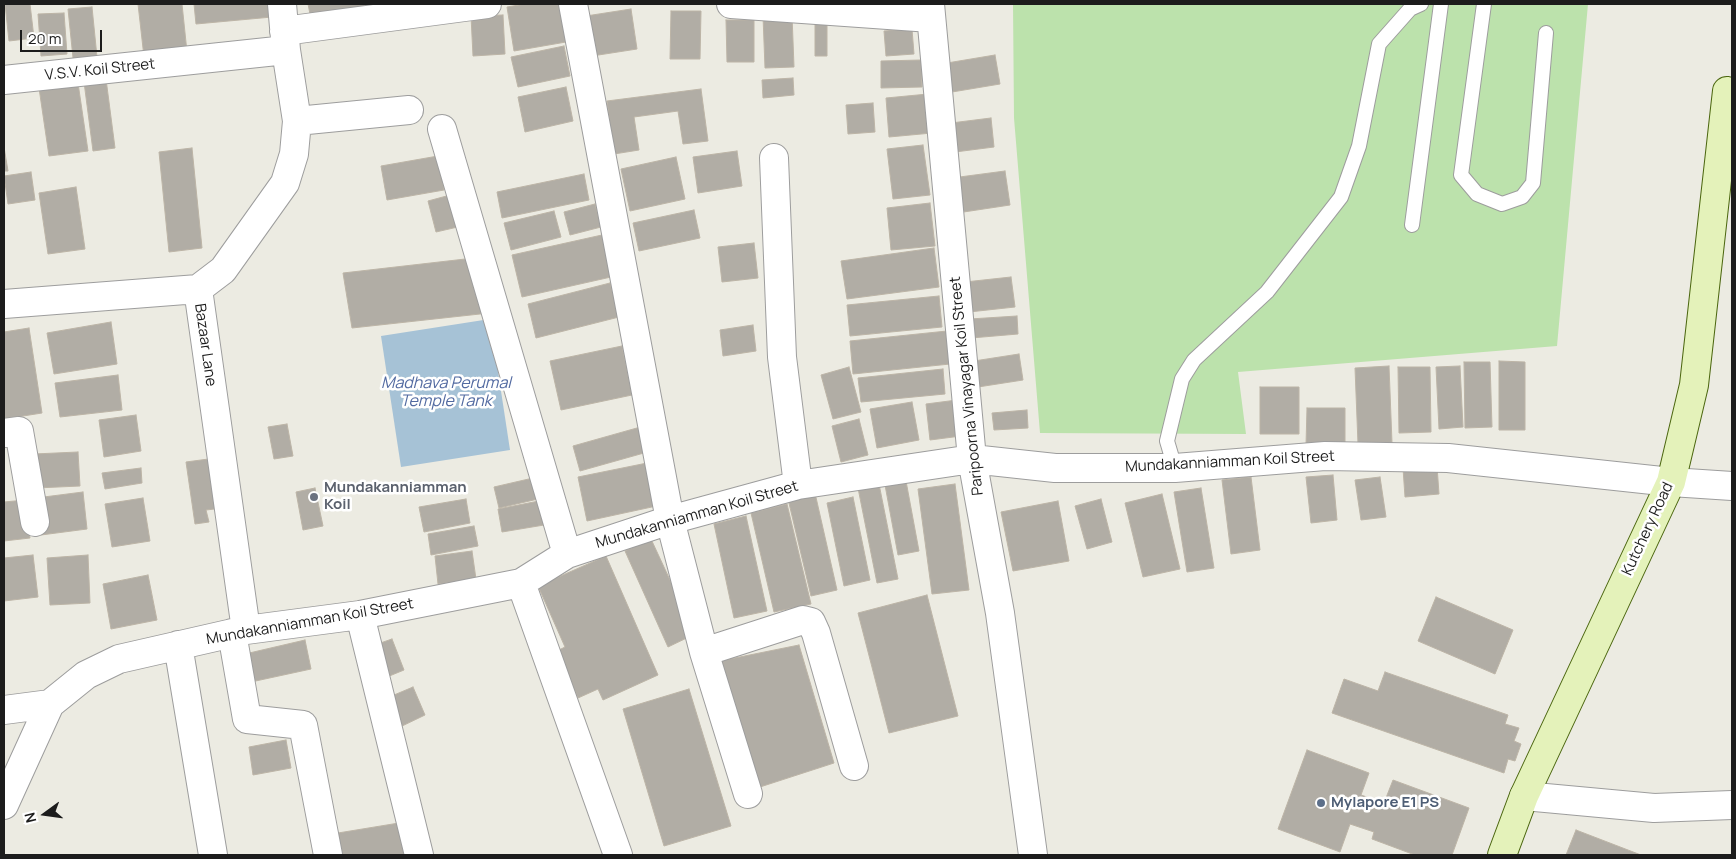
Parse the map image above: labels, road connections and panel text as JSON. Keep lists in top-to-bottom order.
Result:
{
  "streets": {
    "main road": ["Kutchery Road"],
    "street": [
      "V.S.V. Koil Street",
      "Bazaar Lane",
      "Paripoorna Vinayagar Koil Street",
      "Mundakanniamman Koil Street"
    ]
  },
  "crossings": [
    ["V.S.V. Koil Street", "Bazaar Lane"],
    ["Bazaar Lane", "Mundakanniamman Koil Street"],
    ["Paripoorna Vinayagar Koil Street", "Mundakanniamman Koil Street"],
    ["Mundakanniamman Koil Street", "Kutchery Road"]
  ],
  "water": ["Madhava Perumal Temple Tank"],
  "places": ["Mundakanniamman Koil", "Mylapore E1 PS"],
  "scale_bar": "20 m",
  "north": "left"
}
